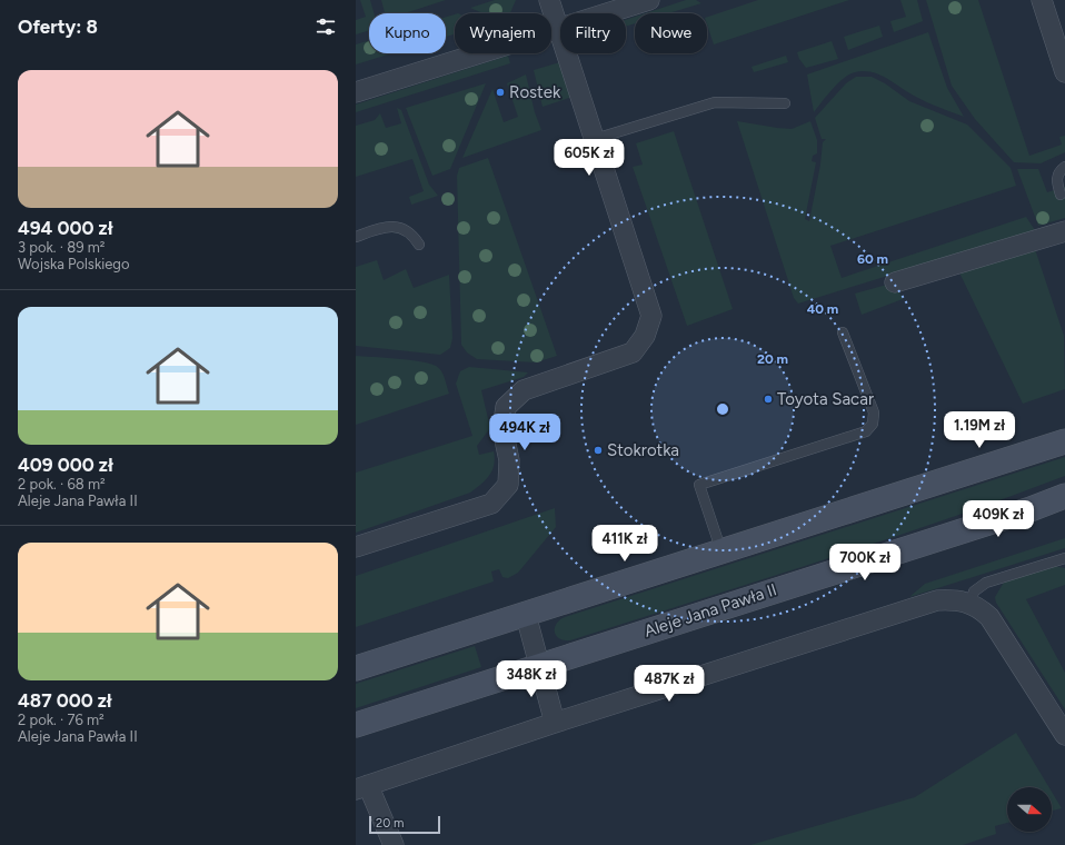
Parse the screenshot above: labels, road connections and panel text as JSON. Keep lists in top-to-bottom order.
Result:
{
  "streets": {
    "main road": ["Aleje Jana Pawła II"]
  },
  "places": ["Rostek", "Toyota Sacar", "Stokrotka"],
  "scale_bar": "20 m",
  "north": "right",
  "page": {
    "heading": "Oferty: 8",
    "chip": [
      "Kupno",
      "Wynajem",
      "Filtry",
      "Nowe"
    ],
    "list": [
      {
        "name": "494 000 zł",
        "note": "3 pok. · 89 m² · Wojska Polskiego"
      },
      {
        "name": "409 000 zł",
        "note": "2 pok. · 68 m² · Aleje Jana Pawła II"
      },
      {
        "name": "487 000 zł",
        "note": "2 pok. · 76 m² · Aleje Jana Pawła II"
      }
    ],
    "price": [
      "605K zł",
      "1.19M zł",
      "494K zł",
      "409K zł",
      "411K zł",
      "700K zł",
      "348K zł",
      "487K zł"
    ],
    "scale": "20 m"
  },
  "rings": ["60 m", "40 m", "20 m"]
}
